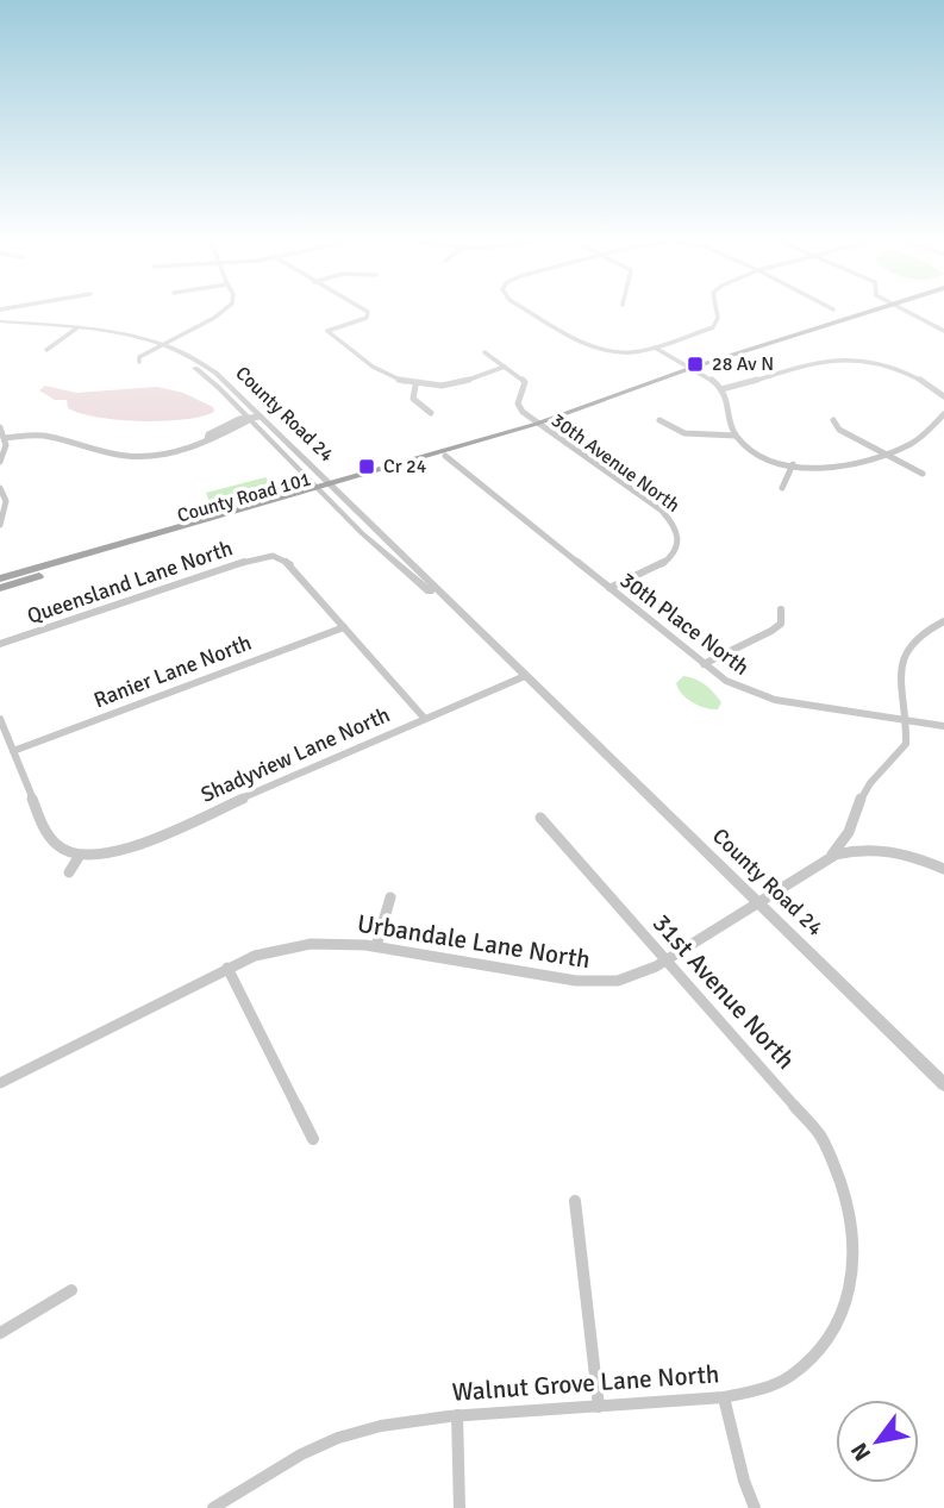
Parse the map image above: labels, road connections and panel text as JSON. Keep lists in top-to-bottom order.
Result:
{
  "streets": {
    "main road": ["County Road 101"],
    "street": [
      "County Road 24",
      "30th Avenue North",
      "Queensland Lane North",
      "30th Place North",
      "Ranier Lane North",
      "Shadyview Lane North",
      "Urbandale Lane North",
      "31st Avenue North",
      "Walnut Grove Lane North"
    ]
  },
  "crossings": [
    ["County Road 24", "County Road 101"],
    ["County Road 24", "Shadyview Lane North"],
    ["30th Avenue North", "County Road 101"],
    ["30th Avenue North", "30th Place North"],
    ["County Road 101", "30th Place North"],
    ["Queensland Lane North", "Ranier Lane North"],
    ["Urbandale Lane North", "31st Avenue North"],
    ["31st Avenue North", "Walnut Grove Lane North"]
  ],
  "places": {
    "transit": ["28 Av N", "Cr 24"]
  },
  "north": "bottom left"
}
